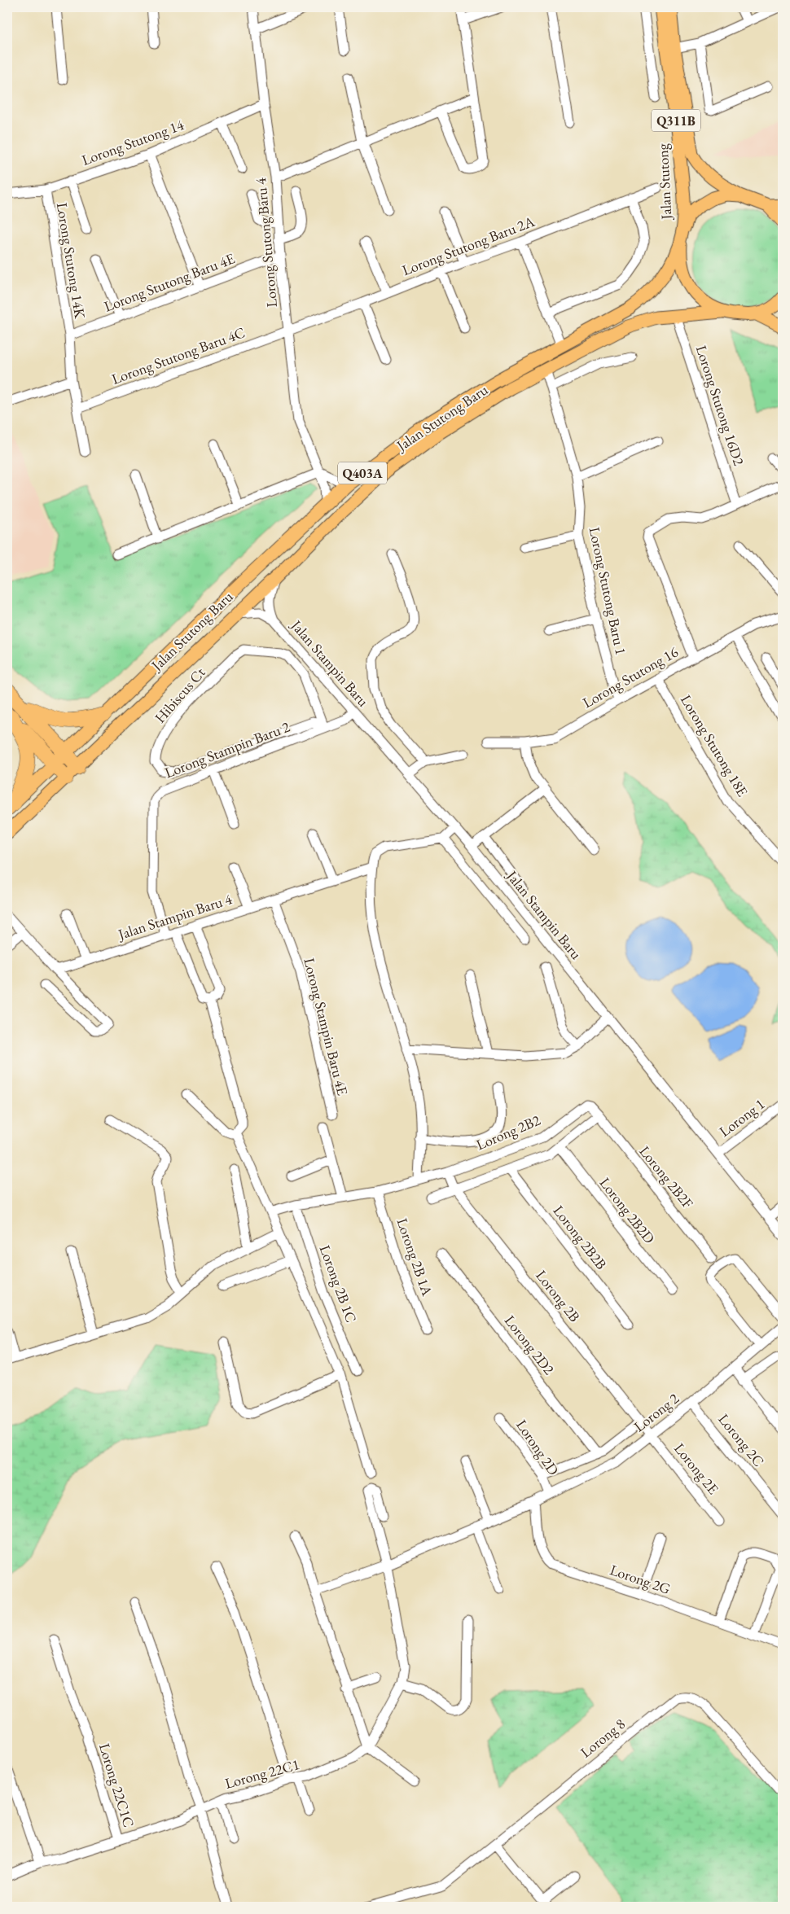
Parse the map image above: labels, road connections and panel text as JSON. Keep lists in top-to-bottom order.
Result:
{
  "streets": {
    "main road": [
      "Q311B",
      "Jalan Stutong",
      "Jalan Stutong Baru",
      "Q403A"
    ],
    "street": [
      "Lorong Stutong 14",
      "Lorong Stutong Baru 4",
      "Lorong Stutong Baru 2A",
      "Lorong Stutong 14K",
      "Lorong Stutong Baru 4E",
      "Lorong Stutong Baru 4C",
      "Lorong Stutong 16D2",
      "Lorong Stutong Baru 1",
      "Jalan Stampin Baru",
      "Lorong Stutong 16",
      "Hibiscus Ct",
      "Lorong Stutong 18E",
      "Lorong Stampin Baru 2",
      "Jalan Stampin Baru 4",
      "Lorong Stampin Baru 4E",
      "Lorong 1",
      "Lorong 2B2",
      "Lorong 2B2F",
      "Lorong 2B2D",
      "Lorong 2B2B",
      "Lorong 2B 1A",
      "Lorong 2B 1C",
      "Lorong 2B",
      "Lorong 2D2",
      "Lorong 2",
      "Lorong 2C",
      "Lorong 2D",
      "Lorong 2E",
      "Lorong 2G",
      "Lorong 8",
      "Lorong 22C1",
      "Lorong 22C1C"
    ]
  },
  "crossings": [
    ["Lorong Stutong 14", "Lorong Stutong Baru 4"],
    ["Lorong Stutong 14", "Lorong Stutong 14K"],
    ["Jalan Stutong", "Jalan Stutong Baru"],
    ["Lorong Stutong Baru 4", "Lorong Stutong Baru 2A"],
    ["Lorong Stutong Baru 4", "Lorong Stutong Baru 4E"],
    ["Lorong Stutong Baru 4", "Lorong Stutong Baru 4C"],
    ["Lorong Stutong Baru 4", "Jalan Stutong Baru"],
    ["Lorong Stutong Baru 2A", "Lorong Stutong Baru 4C"],
    ["Lorong Stutong 14K", "Lorong Stutong Baru 4E"],
    ["Lorong Stutong 14K", "Lorong Stutong Baru 4C"],
    ["Lorong Stutong 16D2", "Jalan Stutong Baru"],
    ["Jalan Stutong Baru", "Lorong Stutong Baru 1"],
    ["Jalan Stutong Baru", "Jalan Stampin Baru"],
    ["Lorong Stutong Baru 1", "Lorong Stutong 16"],
    ["Jalan Stampin Baru", "Lorong Stampin Baru 2"],
    ["Jalan Stampin Baru", "Lorong 1"],
    ["Lorong Stutong 16", "Lorong Stutong 18E"],
    ["Hibiscus Ct", "Lorong Stampin Baru 2"],
    ["Lorong Stampin Baru 2", "Jalan Stampin Baru 4"],
    ["Jalan Stampin Baru 4", "Lorong Stampin Baru 4E"],
    ["Lorong 2B2", "Lorong 2B2F"],
    ["Lorong 2B2", "Lorong 2B 1A"],
    ["Lorong 2B2", "Lorong 2B 1C"],
    ["Lorong 2B2", "Lorong 2B"],
    ["Lorong 2B", "Lorong 2"],
    ["Lorong 2B", "Lorong 2E"],
    ["Lorong 2", "Lorong 2C"],
    ["Lorong 2", "Lorong 2D"],
    ["Lorong 2", "Lorong 2E"],
    ["Lorong 2", "Lorong 2G"],
    ["Lorong 22C1", "Lorong 22C1C"]
  ]
}
